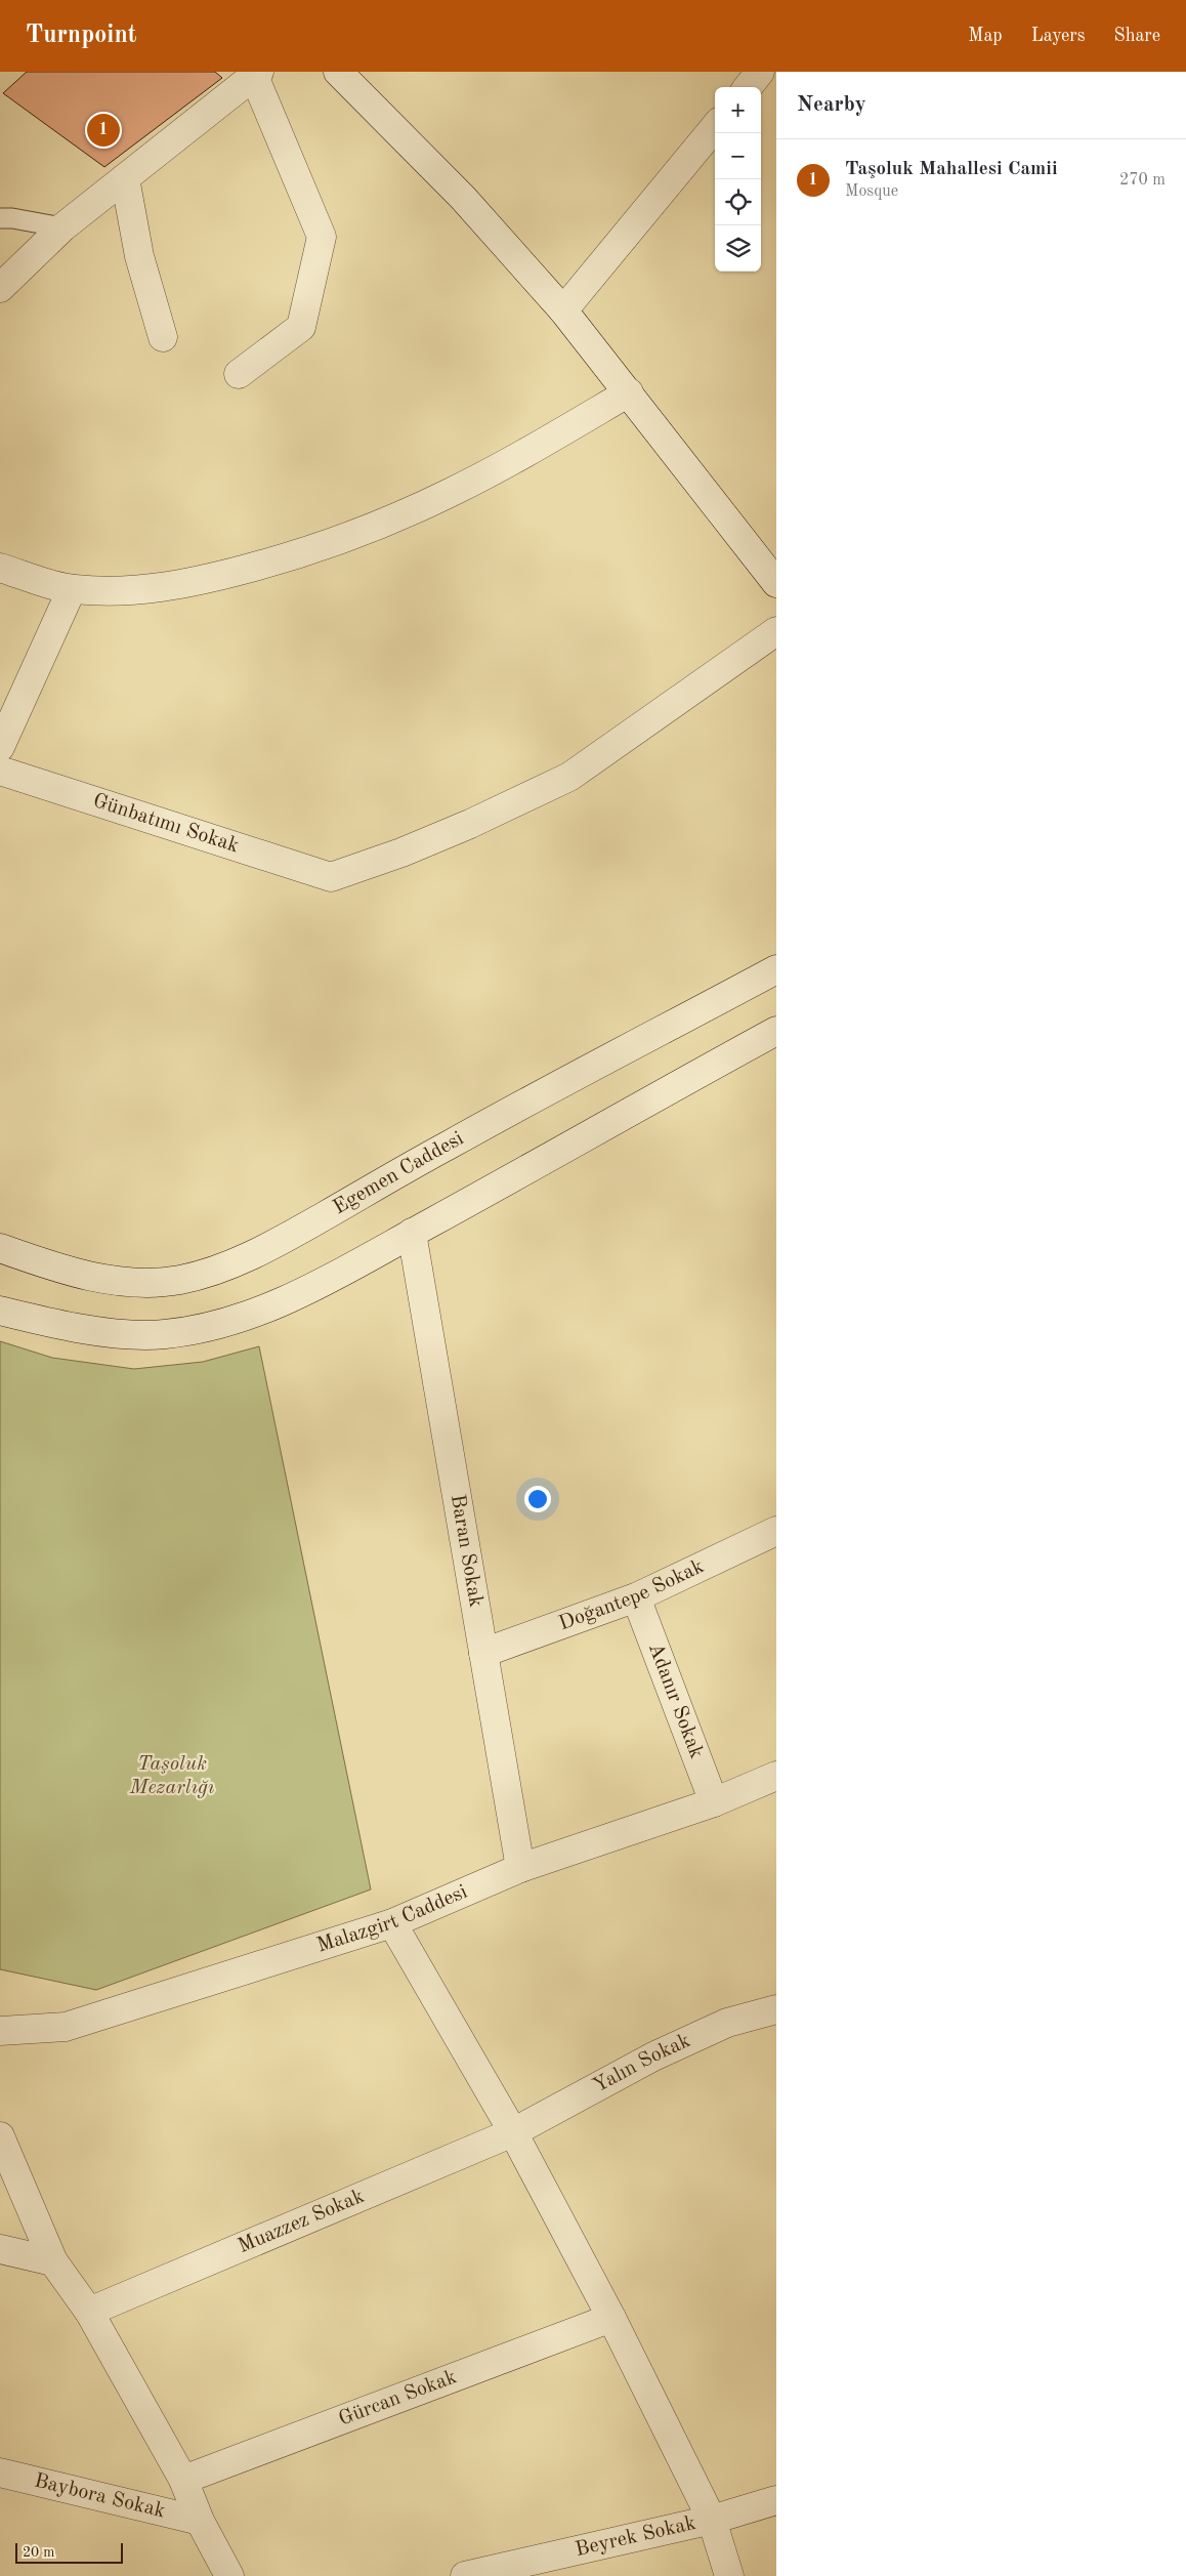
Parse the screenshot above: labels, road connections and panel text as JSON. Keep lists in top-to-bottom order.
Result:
{
  "streets": {
    "street": [
      "Günbatımı Sokak",
      "Egemen Caddesi",
      "Baran Sokak",
      "Doğantepe Sokak",
      "Adanır Sokak",
      "Malazgirt Caddesi",
      "Yalın Sokak",
      "Muazzez Sokak",
      "Gürcan Sokak",
      "Baybora Sokak",
      "Beyrek Sokak"
    ]
  },
  "crossings": [
    ["Baran Sokak", "Doğantepe Sokak"],
    ["Baran Sokak", "Malazgirt Caddesi"],
    ["Doğantepe Sokak", "Adanır Sokak"],
    ["Adanır Sokak", "Malazgirt Caddesi"],
    ["Yalın Sokak", "Muazzez Sokak"]
  ],
  "parks": ["Taşoluk Mezarlığı"],
  "scale_bar": "20 m",
  "page": {
    "header": "Turnpoint",
    "nav": ["Map", "Layers", "Share"],
    "heading": "Nearby",
    "map_buttons": ["+", "−"],
    "pins": "1",
    "list": [
      {
        "mark": "1",
        "name": "Taşoluk Mahallesi Camii",
        "note": "Mosque",
        "value": "270 m"
      }
    ],
    "scale": "20 m"
  }
}
